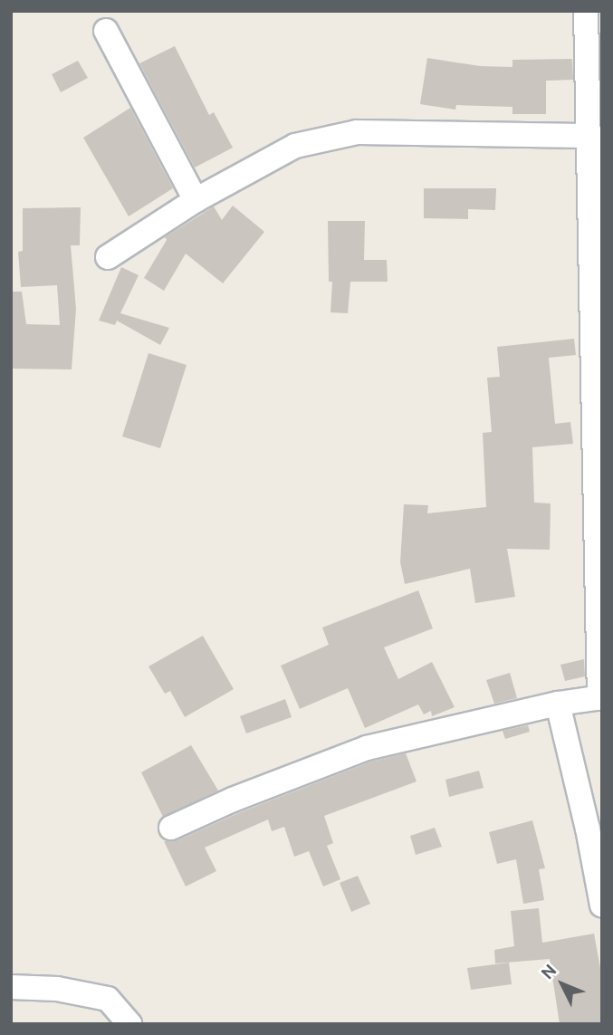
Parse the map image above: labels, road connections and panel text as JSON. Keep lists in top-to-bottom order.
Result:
{
  "north": "top left"
}
